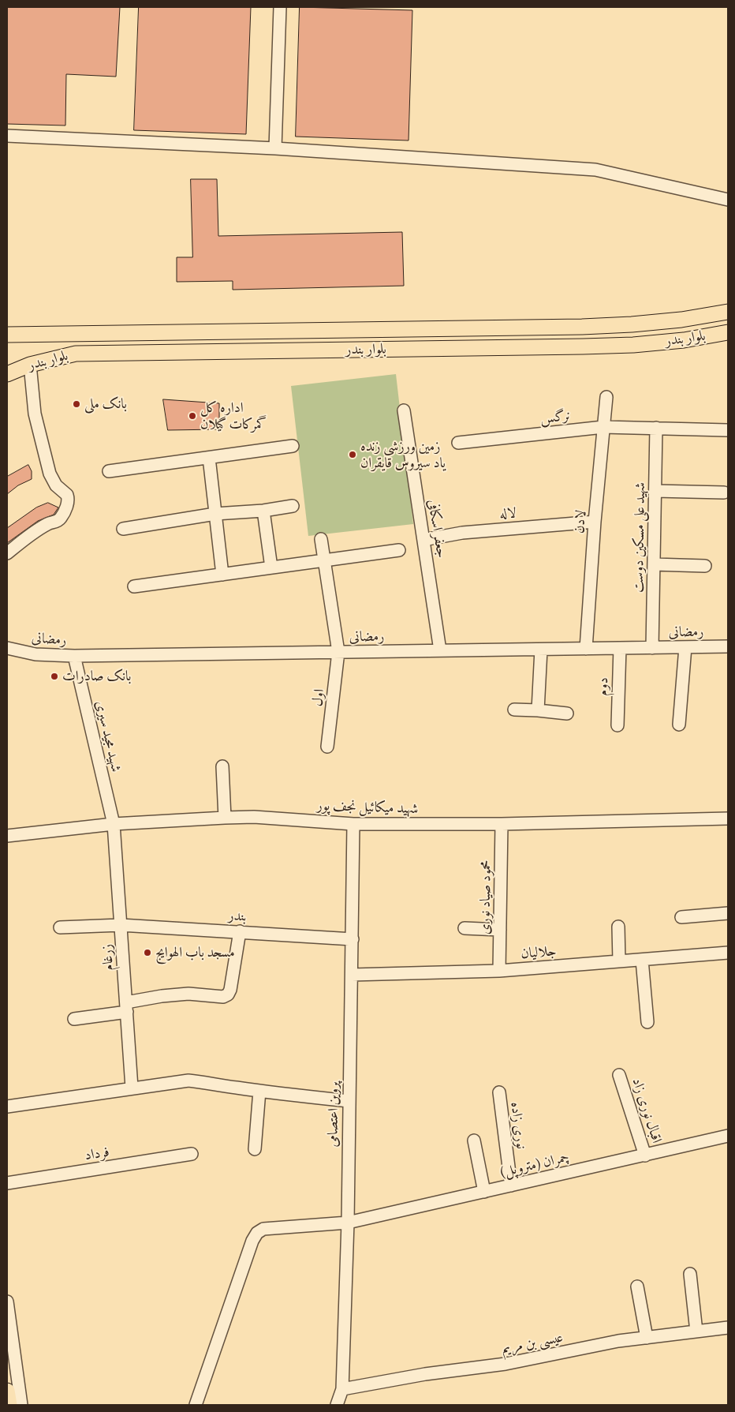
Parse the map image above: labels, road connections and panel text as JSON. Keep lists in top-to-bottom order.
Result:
{
  "streets": {
    "main road": ["بلوار بندر"],
    "street": [
      "نرگس",
      "لاله",
      "لادن",
      "جعفر اسکافی",
      "شهید علی مسکین دوست",
      "رمضانی",
      "دوم",
      "اول",
      "شهید مجید سیری",
      "شهید میکائیل نجف پور",
      "محمود صیاد نوری",
      "بندر",
      "جلالیان",
      "زرغام",
      "اقبال نوری زاد",
      "پروین اعتصامی",
      "نوری زاده",
      "فرداد",
      "چمران (متروپل)",
      "عیسی بن مریم"
    ]
  },
  "crossings": [
    ["نرگس", "لادن"],
    ["نرگس", "شهید علی مسکین دوست"],
    ["لاله", "لادن"],
    ["لاله", "جعفر اسکافی"],
    ["لادن", "رمضانی"],
    ["جعفر اسکافی", "رمضانی"],
    ["شهید علی مسکین دوست", "رمضانی"],
    ["رمضانی", "دوم"],
    ["رمضانی", "اول"],
    ["رمضانی", "شهید مجید سیری"],
    ["شهید مجید سیری", "شهید میکائیل نجف پور"],
    ["شهید مجید سیری", "زرغام"],
    ["شهید میکائیل نجف پور", "محمود صیاد نوری"],
    ["شهید میکائیل نجف پور", "زرغام"],
    ["شهید میکائیل نجف پور", "پروین اعتصامی"],
    ["محمود صیاد نوری", "جلالیان"],
    ["بندر", "زرغام"],
    ["بندر", "پروین اعتصامی"],
    ["جلالیان", "پروین اعتصامی"],
    ["اقبال نوری زاد", "چمران (متروپل)"],
    ["پروین اعتصامی", "چمران (متروپل)"],
    ["پروین اعتصامی", "عیسی بن مریم"],
    ["نوری زاده", "چمران (متروپل)"]
  ],
  "places": [
    "بانک ملی",
    "اداره کل گمرکات گیلان",
    "زمین ورزشی زنده یاد سیروس قایقران",
    "بانک صادرات",
    "مسجد باب الهوایج"
  ]
}
